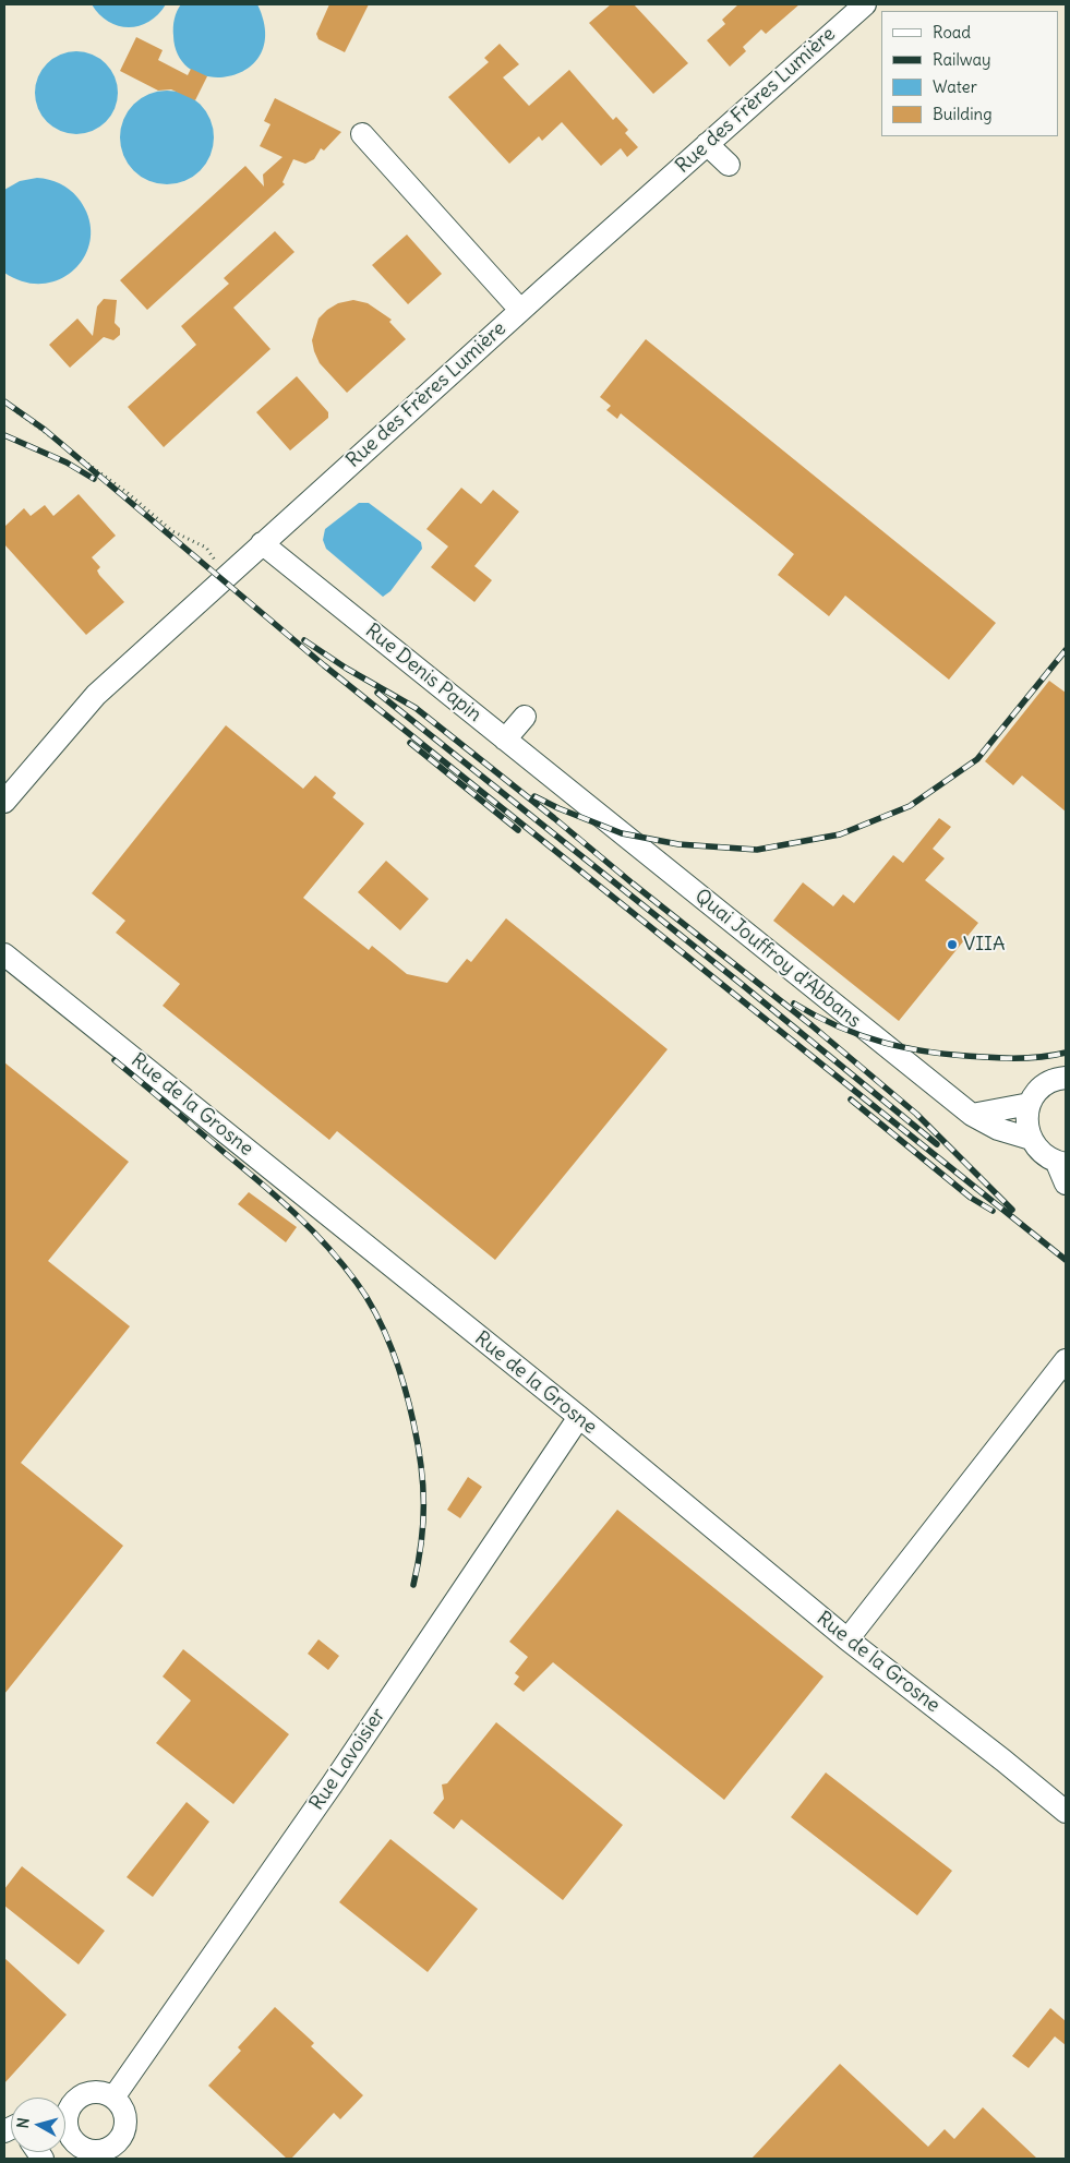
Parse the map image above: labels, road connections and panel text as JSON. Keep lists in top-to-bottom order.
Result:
{
  "streets": {
    "street": [
      "Rue des Frères Lumière",
      "Rue Denis Papin",
      "Quai Jouffroy d'Abbans",
      "Rue de la Grosne",
      "Rue Lavoisier"
    ]
  },
  "crossings": [
    ["Rue des Frères Lumière", "Rue Denis Papin"],
    ["Rue Denis Papin", "Quai Jouffroy d'Abbans"],
    ["Rue de la Grosne", "Rue Lavoisier"]
  ],
  "places": ["VIIA"],
  "legend": [
    "Road",
    "Railway",
    "Water",
    "Building"
  ],
  "north": "left"
}
